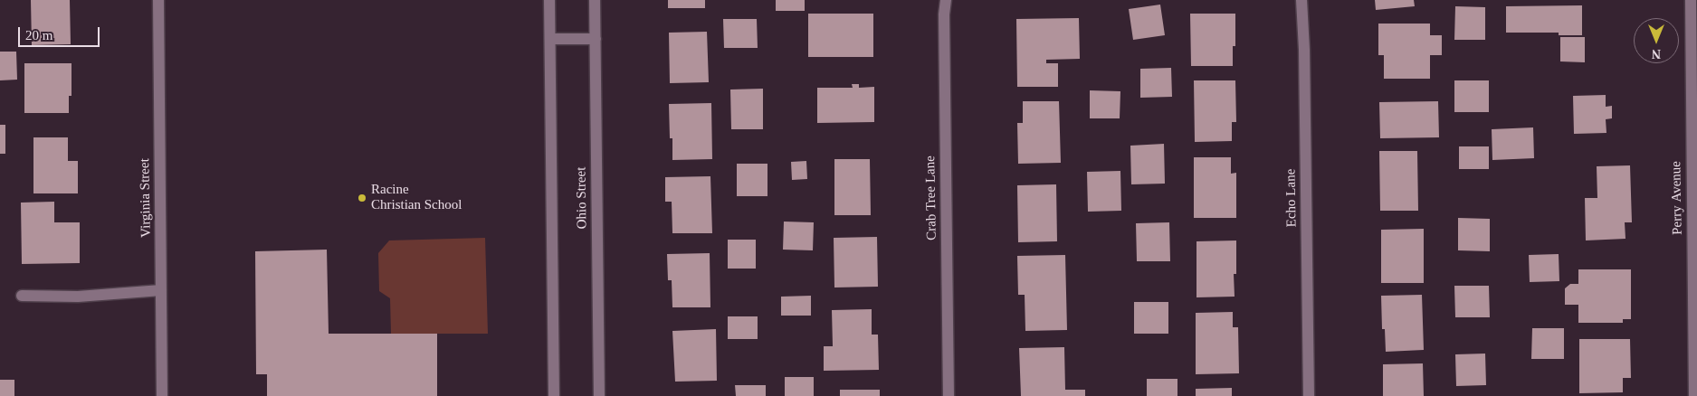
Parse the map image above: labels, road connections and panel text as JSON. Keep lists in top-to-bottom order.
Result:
{
  "streets": {
    "street": [
      "Virginia Street",
      "Ohio Street",
      "Crab Tree Lane",
      "Echo Lane",
      "Perry Avenue"
    ]
  },
  "places": ["Racine Christian School"],
  "scale_bar": "20 m",
  "north": "bottom"
}
